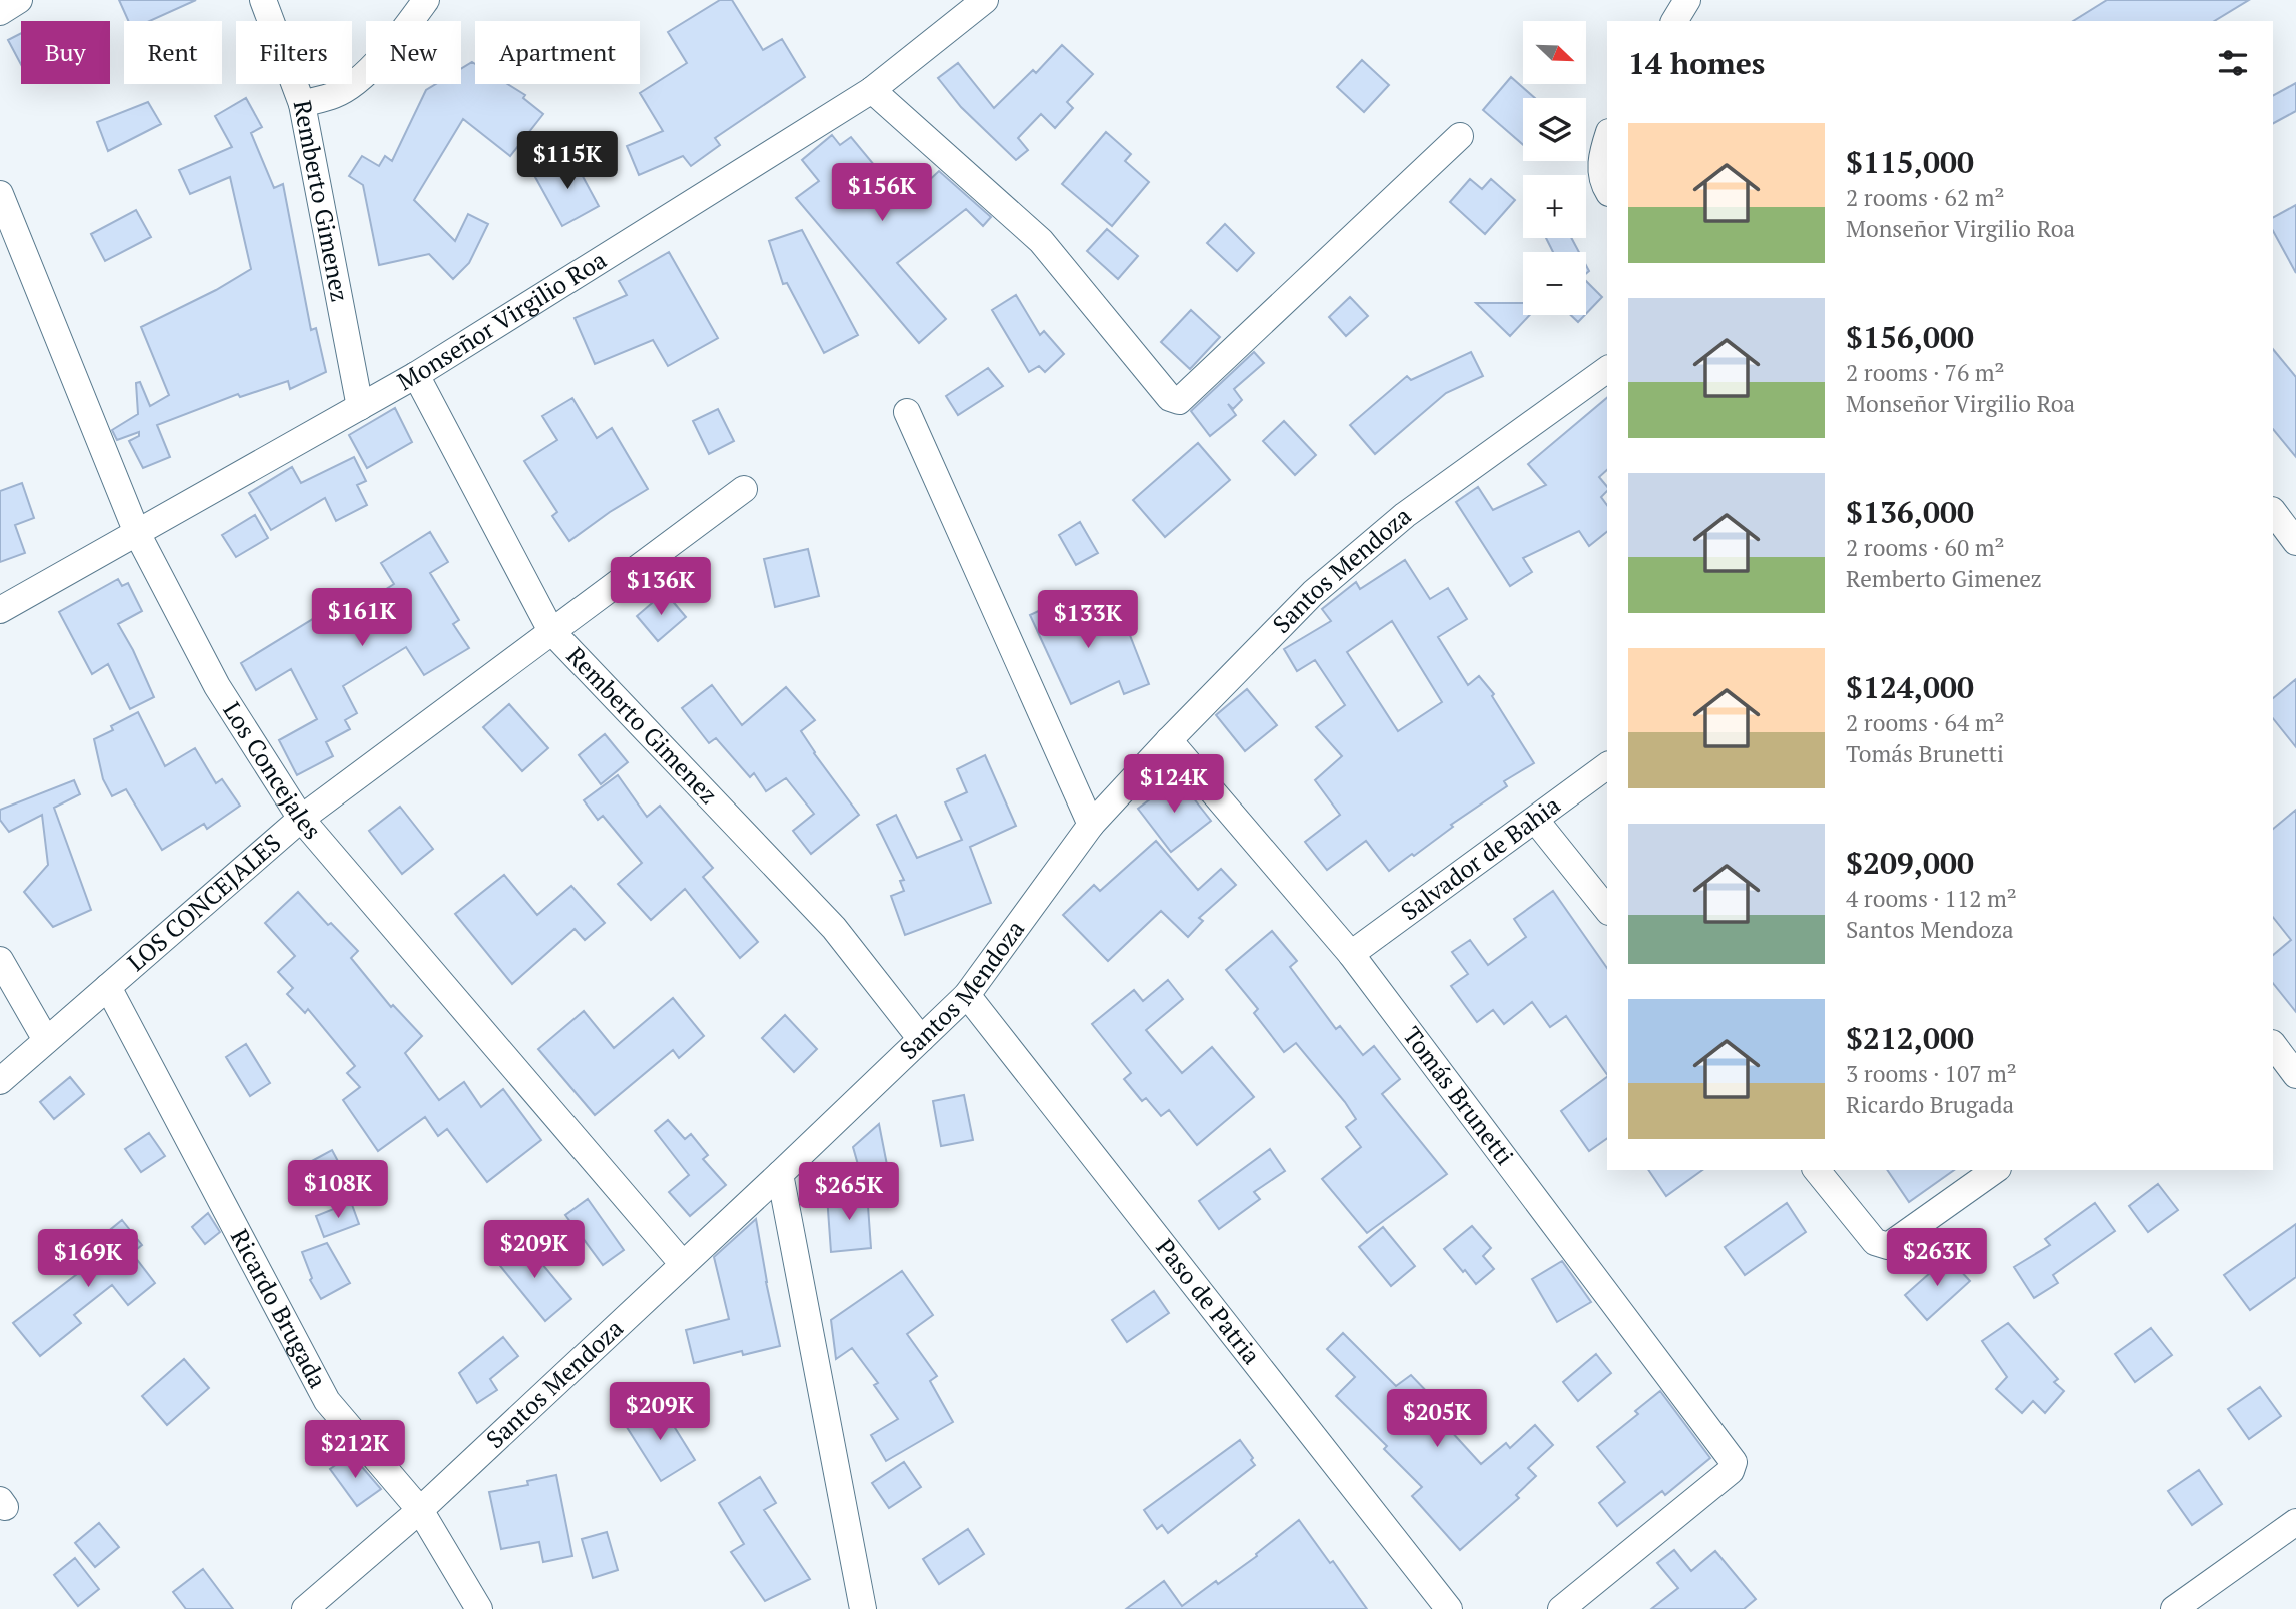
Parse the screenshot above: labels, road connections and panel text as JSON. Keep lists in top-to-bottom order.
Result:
{
  "streets": {
    "street": [
      "Remberto Gimenez",
      "Monseñor Virgilio Roa",
      "Santos Mendoza",
      "Los Concejales",
      "Salvador de Bahia",
      "LOS CONCEJALES",
      "Tomás Brunetti",
      "Paso de Patria",
      "Ricardo Brugada"
    ]
  },
  "crossings": [
    ["Remberto Gimenez", "Monseñor Virgilio Roa"],
    ["Remberto Gimenez", "Santos Mendoza"],
    ["Remberto Gimenez", "LOS CONCEJALES"],
    ["Monseñor Virgilio Roa", "Los Concejales"],
    ["Santos Mendoza", "Los Concejales"],
    ["Santos Mendoza", "Tomás Brunetti"],
    ["Santos Mendoza", "Paso de Patria"],
    ["Santos Mendoza", "Ricardo Brugada"],
    ["Los Concejales", "LOS CONCEJALES"],
    ["Salvador de Bahia", "Tomás Brunetti"],
    ["LOS CONCEJALES", "Ricardo Brugada"]
  ],
  "north": "bottom right",
  "page": {
    "map_buttons": ["+", "−"],
    "chip": [
      "Buy",
      "Rent",
      "Filters",
      "New",
      "Apartment"
    ],
    "heading": "14 homes",
    "list": [
      {
        "name": "$115,000",
        "note": "2 rooms · 62 m² · Monseñor Virgilio Roa"
      },
      {
        "name": "$156,000",
        "note": "2 rooms · 76 m² · Monseñor Virgilio Roa"
      },
      {
        "name": "$136,000",
        "note": "2 rooms · 60 m² · Remberto Gimenez"
      },
      {
        "name": "$124,000",
        "note": "2 rooms · 64 m² · Tomás Brunetti"
      },
      {
        "name": "$209,000",
        "note": "4 rooms · 112 m² · Santos Mendoza"
      },
      {
        "name": "$212,000",
        "note": "3 rooms · 107 m² · Ricardo Brugada"
      }
    ],
    "price": [
      "$115K",
      "$156K",
      "$136K",
      "$161K",
      "$133K",
      "$124K",
      "$108K",
      "$265K",
      "$209K",
      "$263K",
      "$169K",
      "$209K",
      "$205K",
      "$212K"
    ]
  }
}
